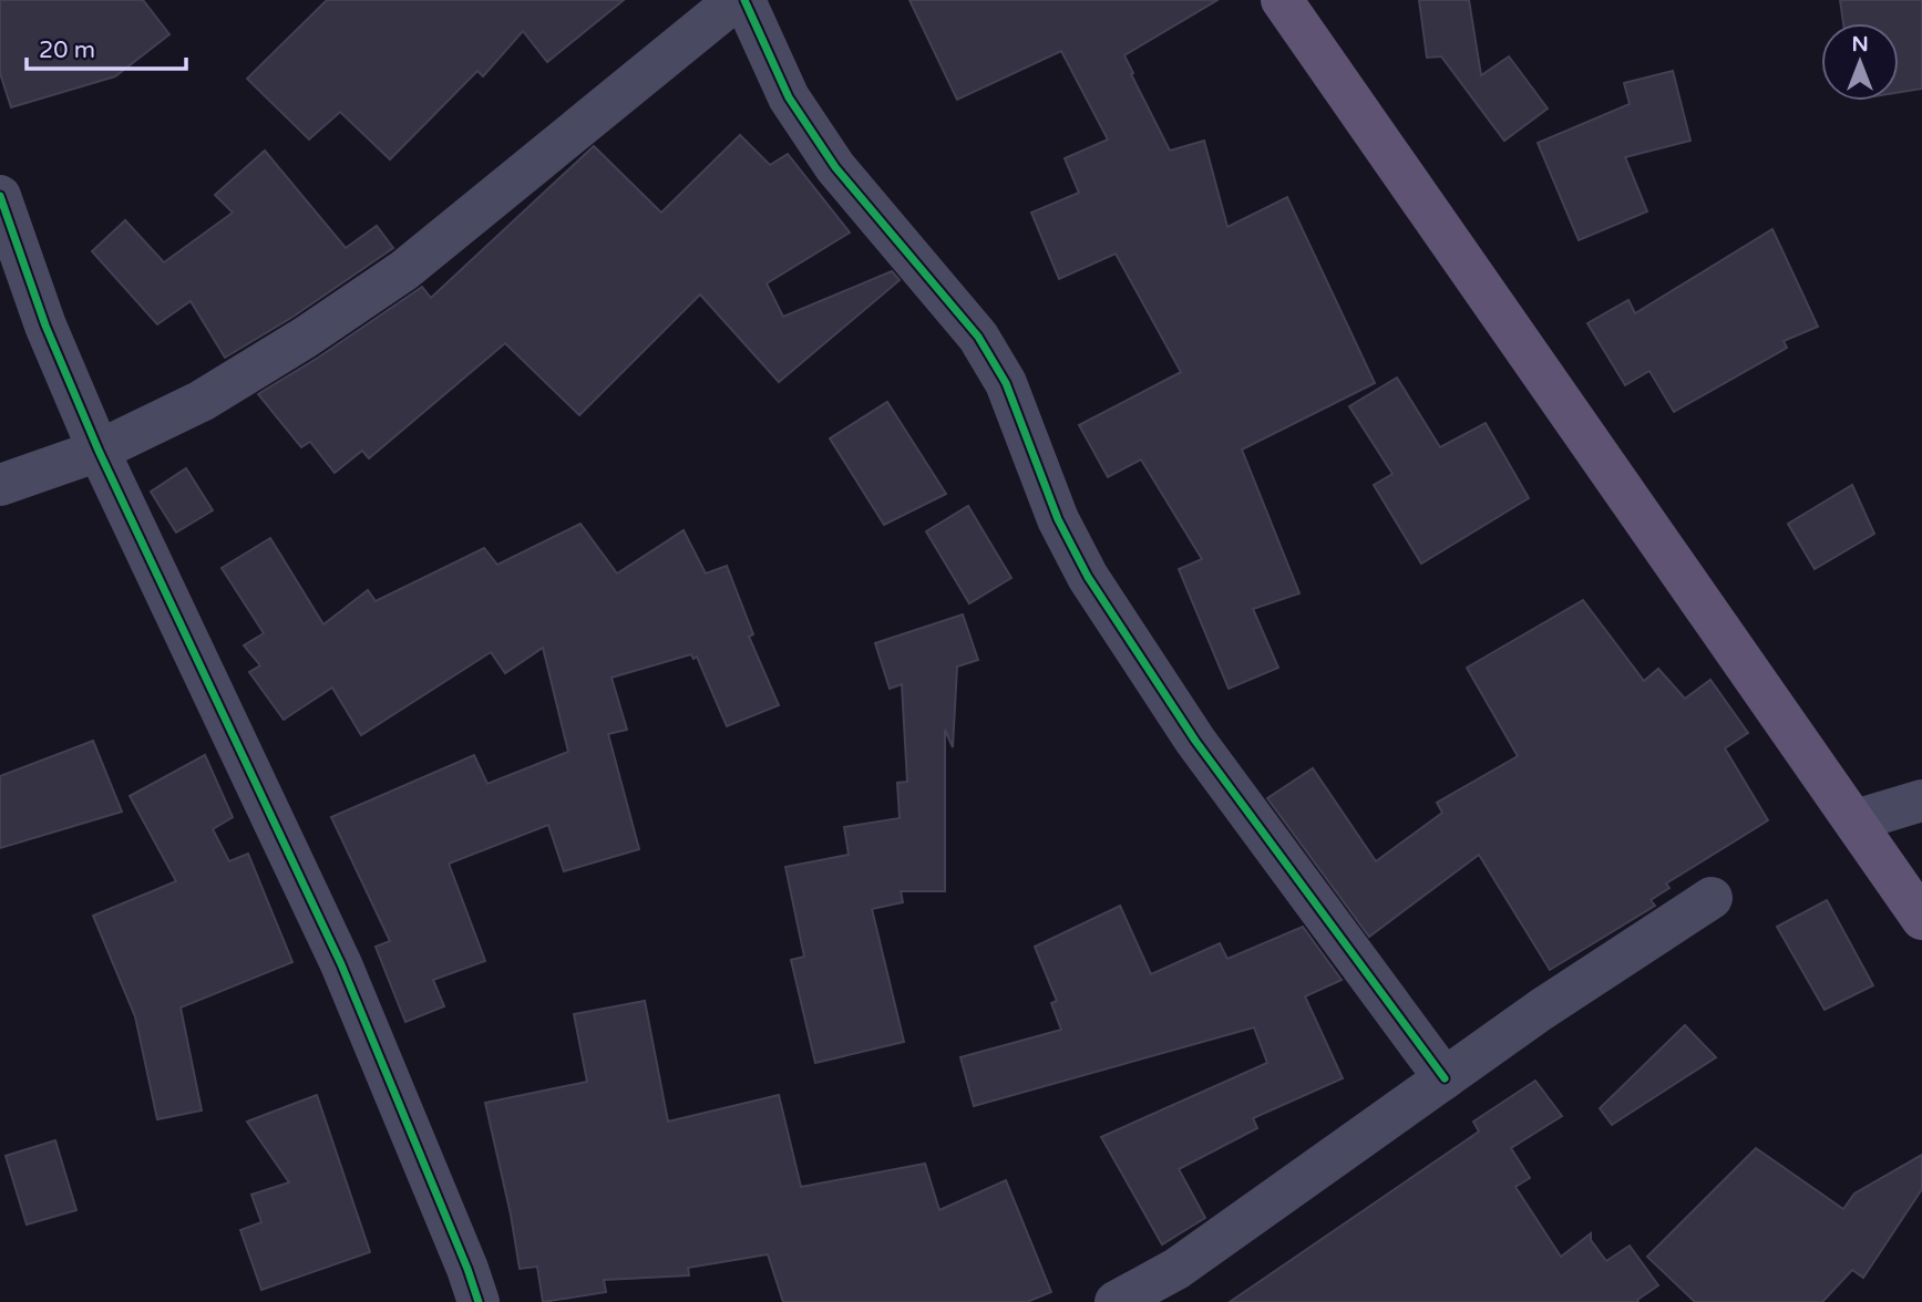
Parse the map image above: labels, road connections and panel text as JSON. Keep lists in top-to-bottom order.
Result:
{
  "scale_bar": "20 m",
  "north": "top"
}
